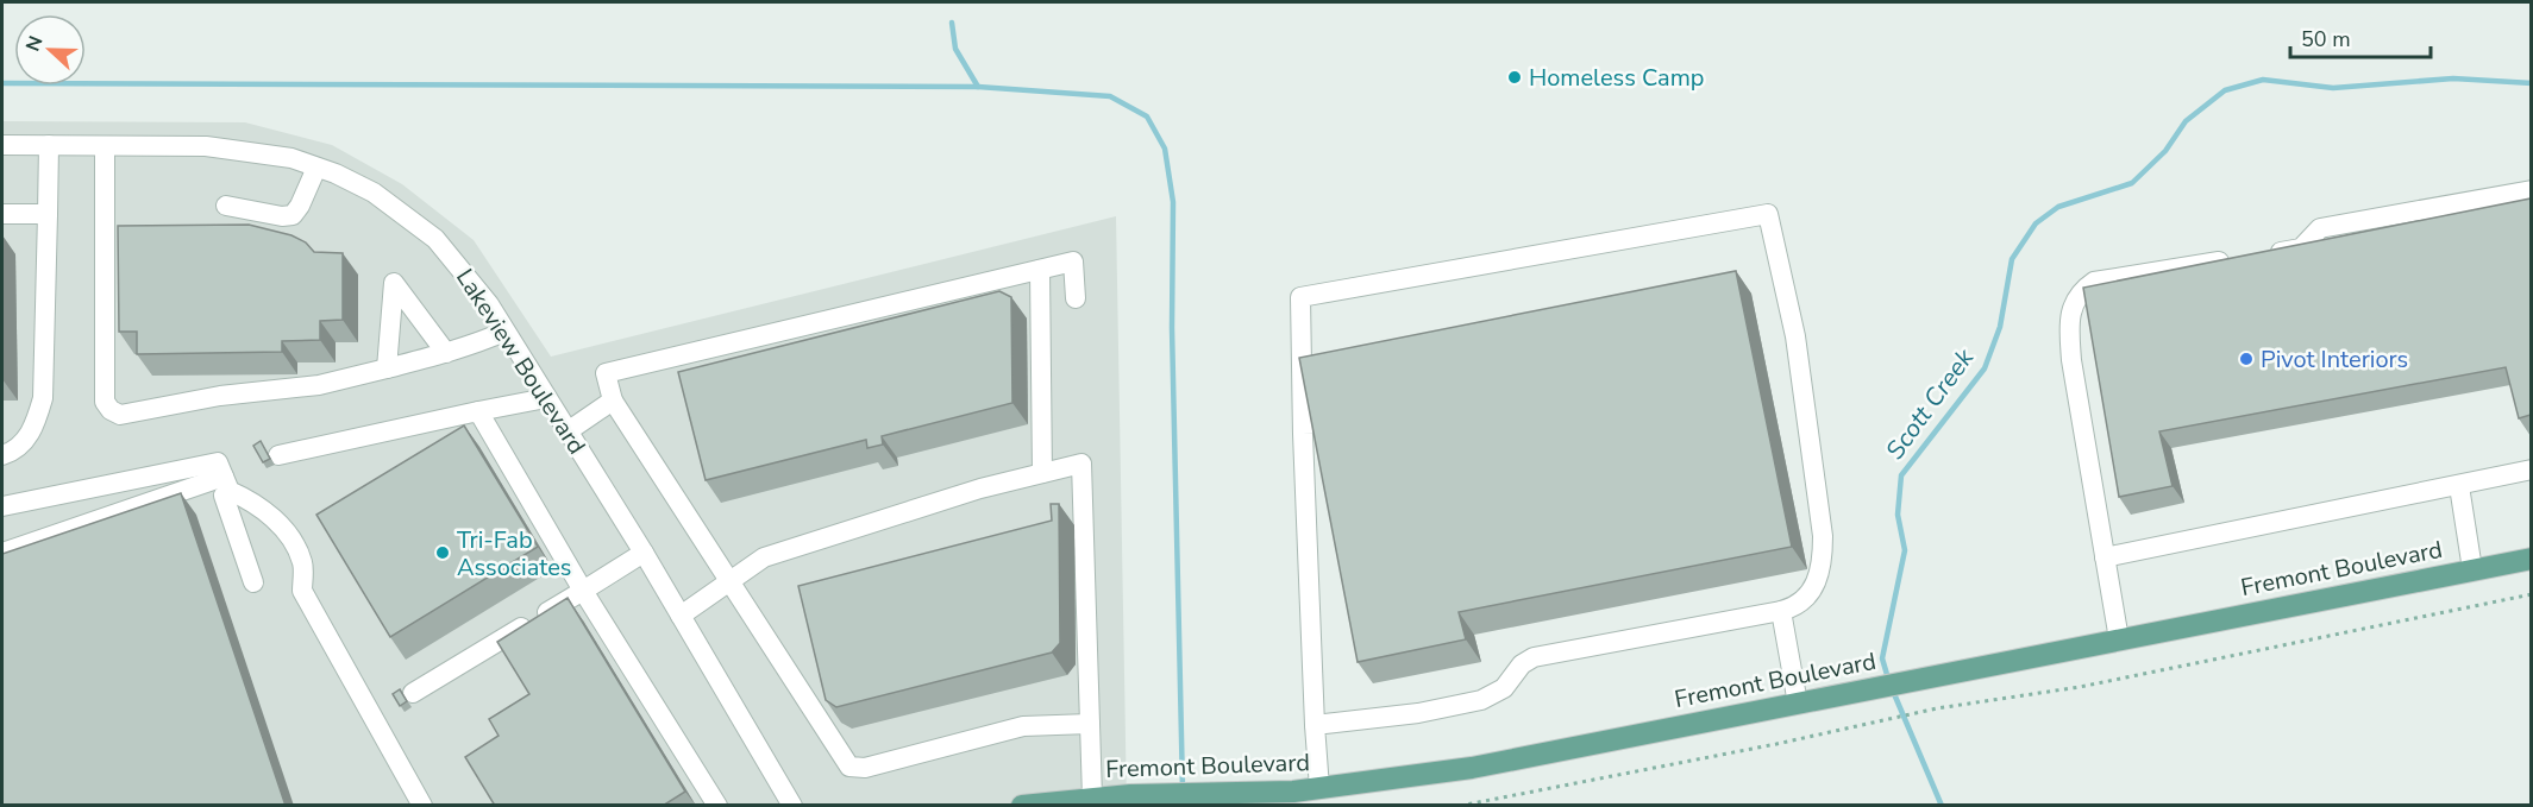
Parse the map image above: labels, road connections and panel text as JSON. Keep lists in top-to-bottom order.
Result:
{
  "streets": {
    "main road": ["Fremont Boulevard"],
    "street": ["Lakeview Boulevard"]
  },
  "water": ["Scott Creek"],
  "places": ["Homeless Camp", "Pivot Interiors", "Tri-Fab Associates"],
  "scale_bar": "50 m",
  "north": "left"
}
